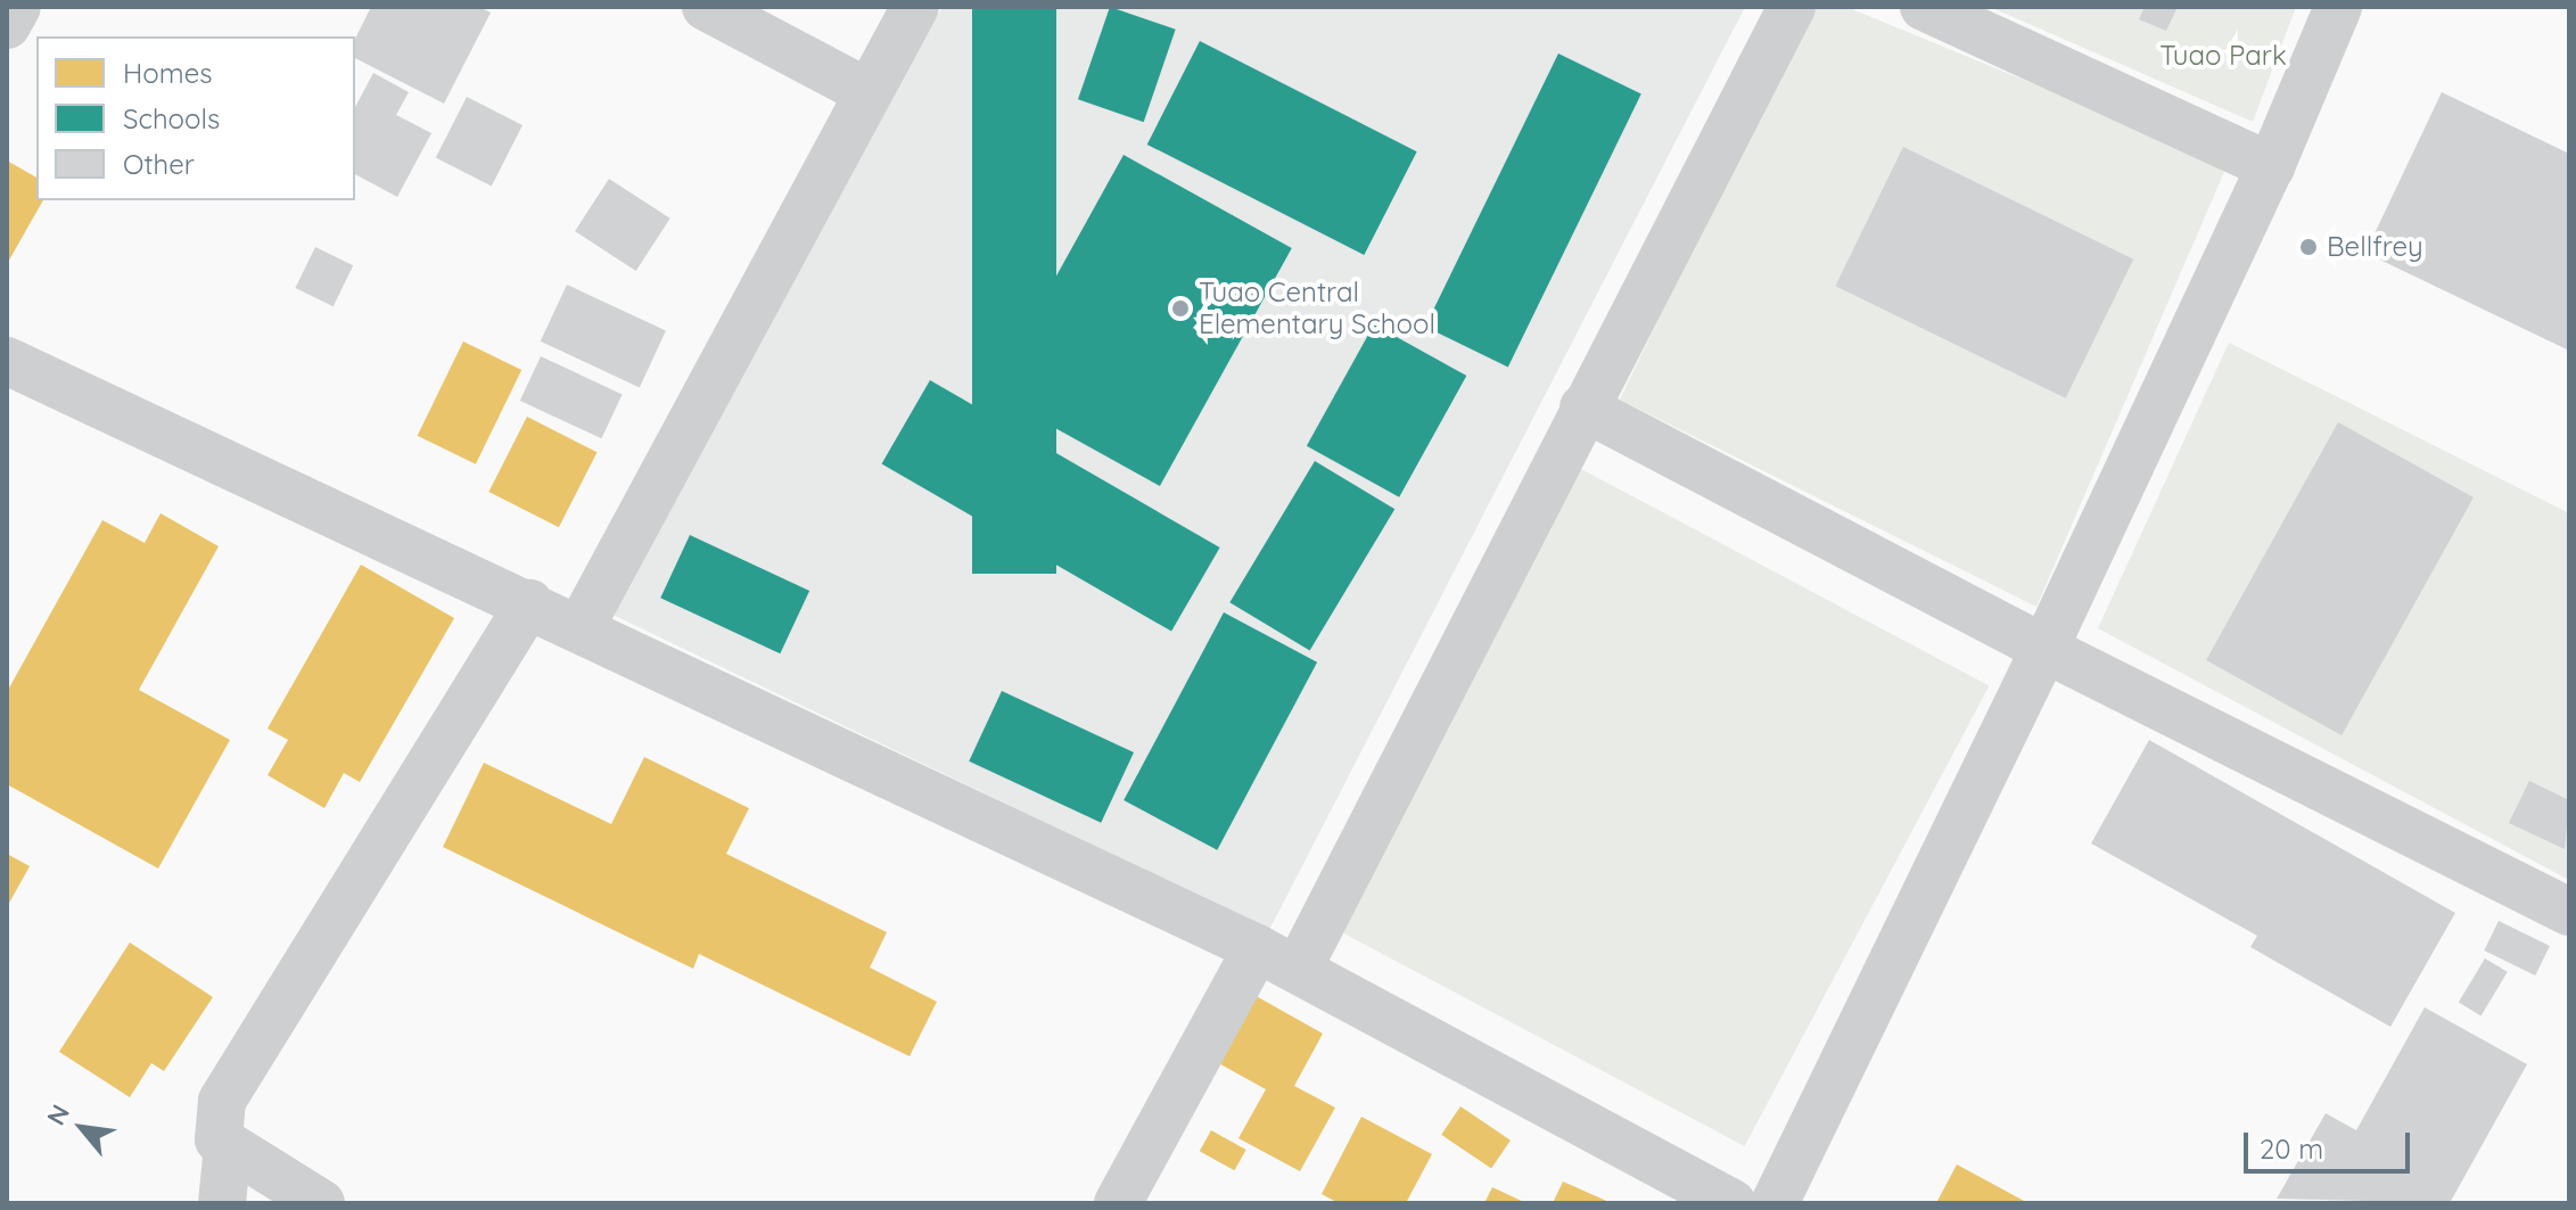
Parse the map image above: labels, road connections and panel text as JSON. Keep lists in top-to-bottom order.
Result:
{
  "parks": ["Tuao Park"],
  "places": ["Bellfrey", "Tuao Central Elementary School"],
  "legend": ["Homes", "Schools", "Other"],
  "scale_bar": "20 m",
  "north": "top left"
}
